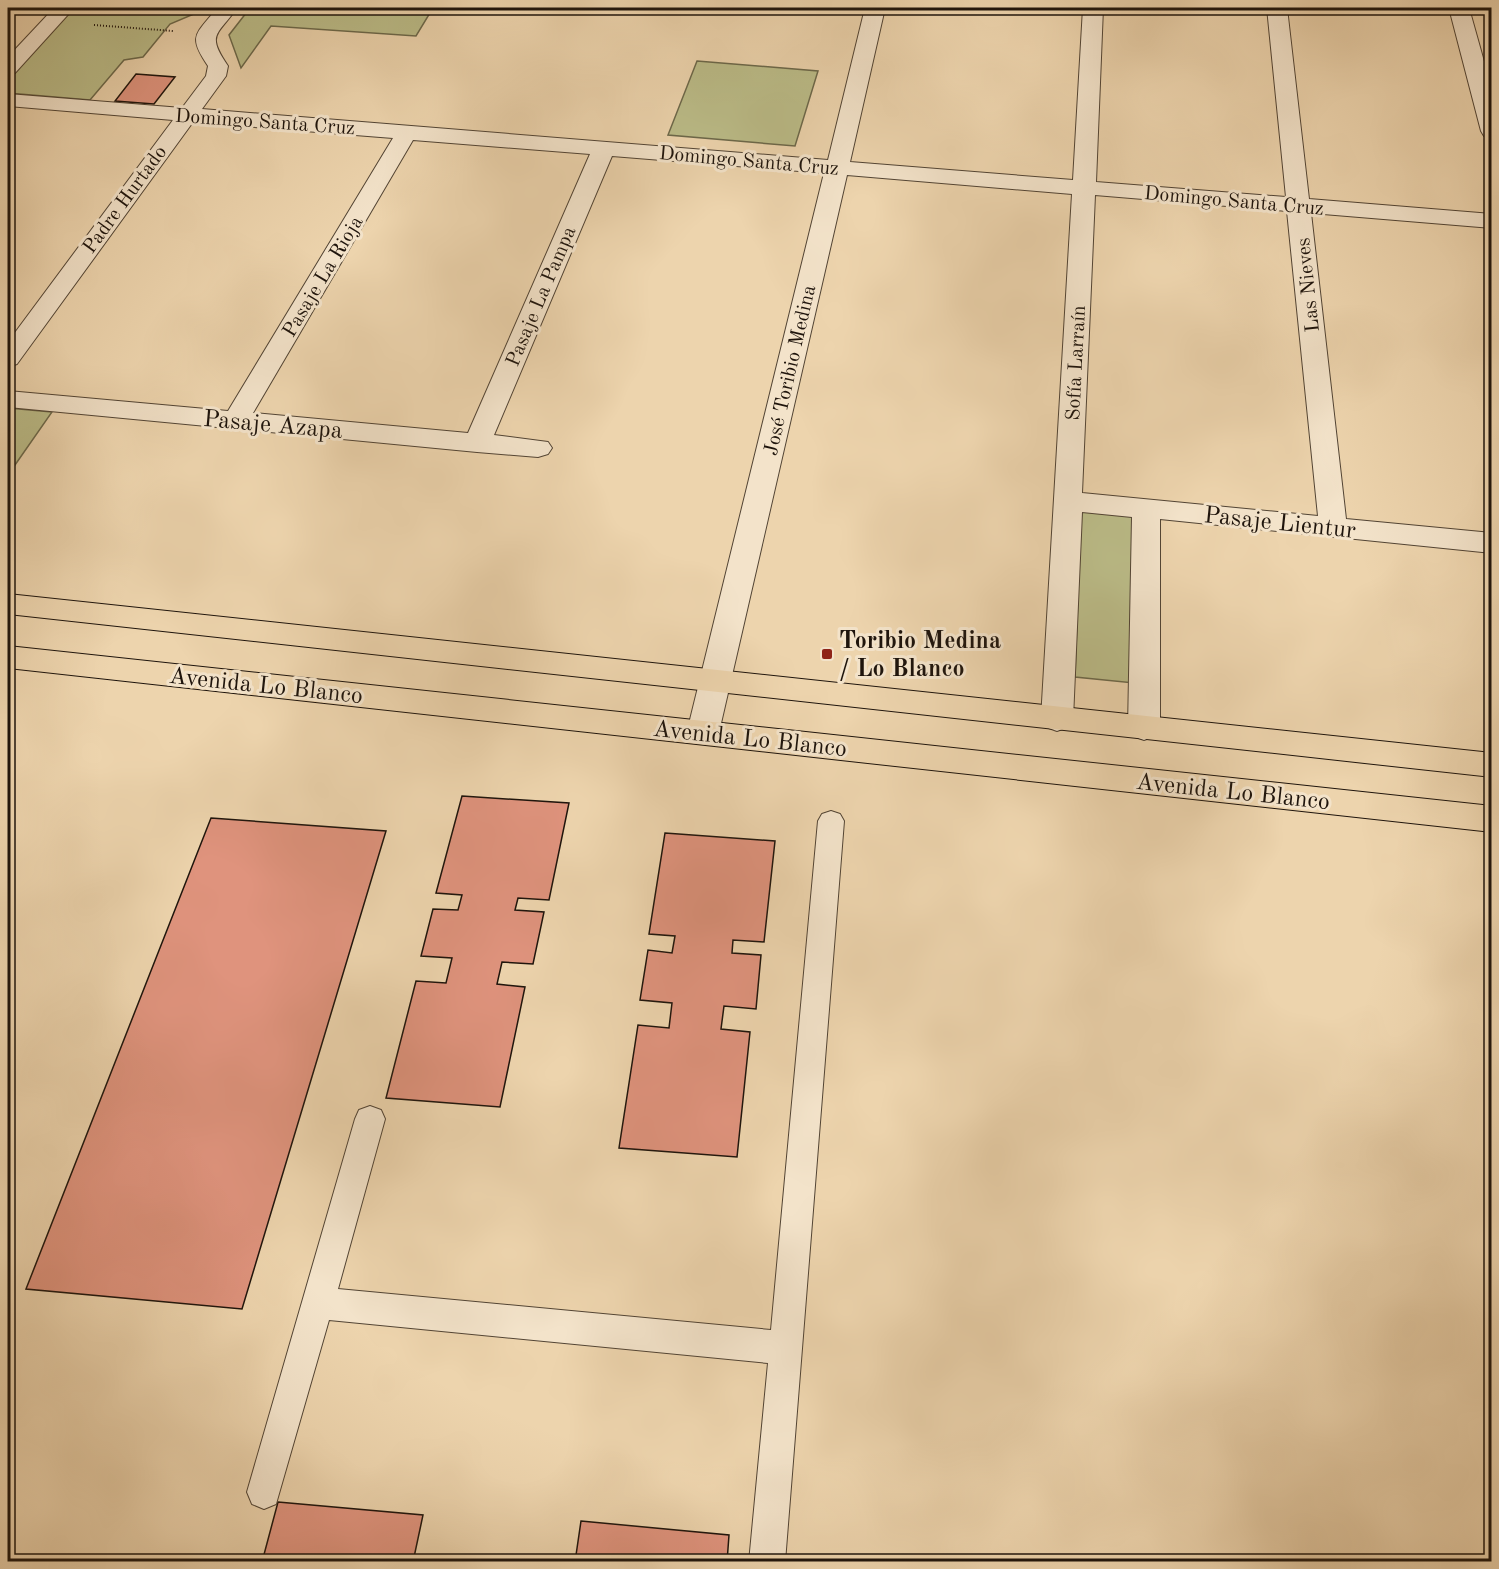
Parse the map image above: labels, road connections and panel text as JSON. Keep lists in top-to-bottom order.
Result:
{
  "streets": {
    "main road": ["Avenida Lo Blanco"],
    "street": [
      "Domingo Santa Cruz",
      "Padre Hurtado",
      "Pasaje La Rioja",
      "Las Nieves",
      "Pasaje La Pampa",
      "Sofía Larraín",
      "José Toribio Medina",
      "Pasaje Azapa",
      "Pasaje Lientur"
    ]
  },
  "crossings": [
    ["Domingo Santa Cruz", "Padre Hurtado"],
    ["Domingo Santa Cruz", "Pasaje La Rioja"],
    ["Domingo Santa Cruz", "Las Nieves"],
    ["Domingo Santa Cruz", "Pasaje La Pampa"],
    ["Domingo Santa Cruz", "Sofía Larraín"],
    ["Domingo Santa Cruz", "José Toribio Medina"],
    ["Pasaje La Rioja", "Pasaje Azapa"],
    ["Las Nieves", "Pasaje Lientur"],
    ["Pasaje La Pampa", "Pasaje Azapa"],
    ["Sofía Larraín", "Pasaje Lientur"],
    ["José Toribio Medina", "Avenida Lo Blanco"]
  ],
  "places": {
    "transit": ["Toribio Medina / Lo Blanco"]
  }
}
